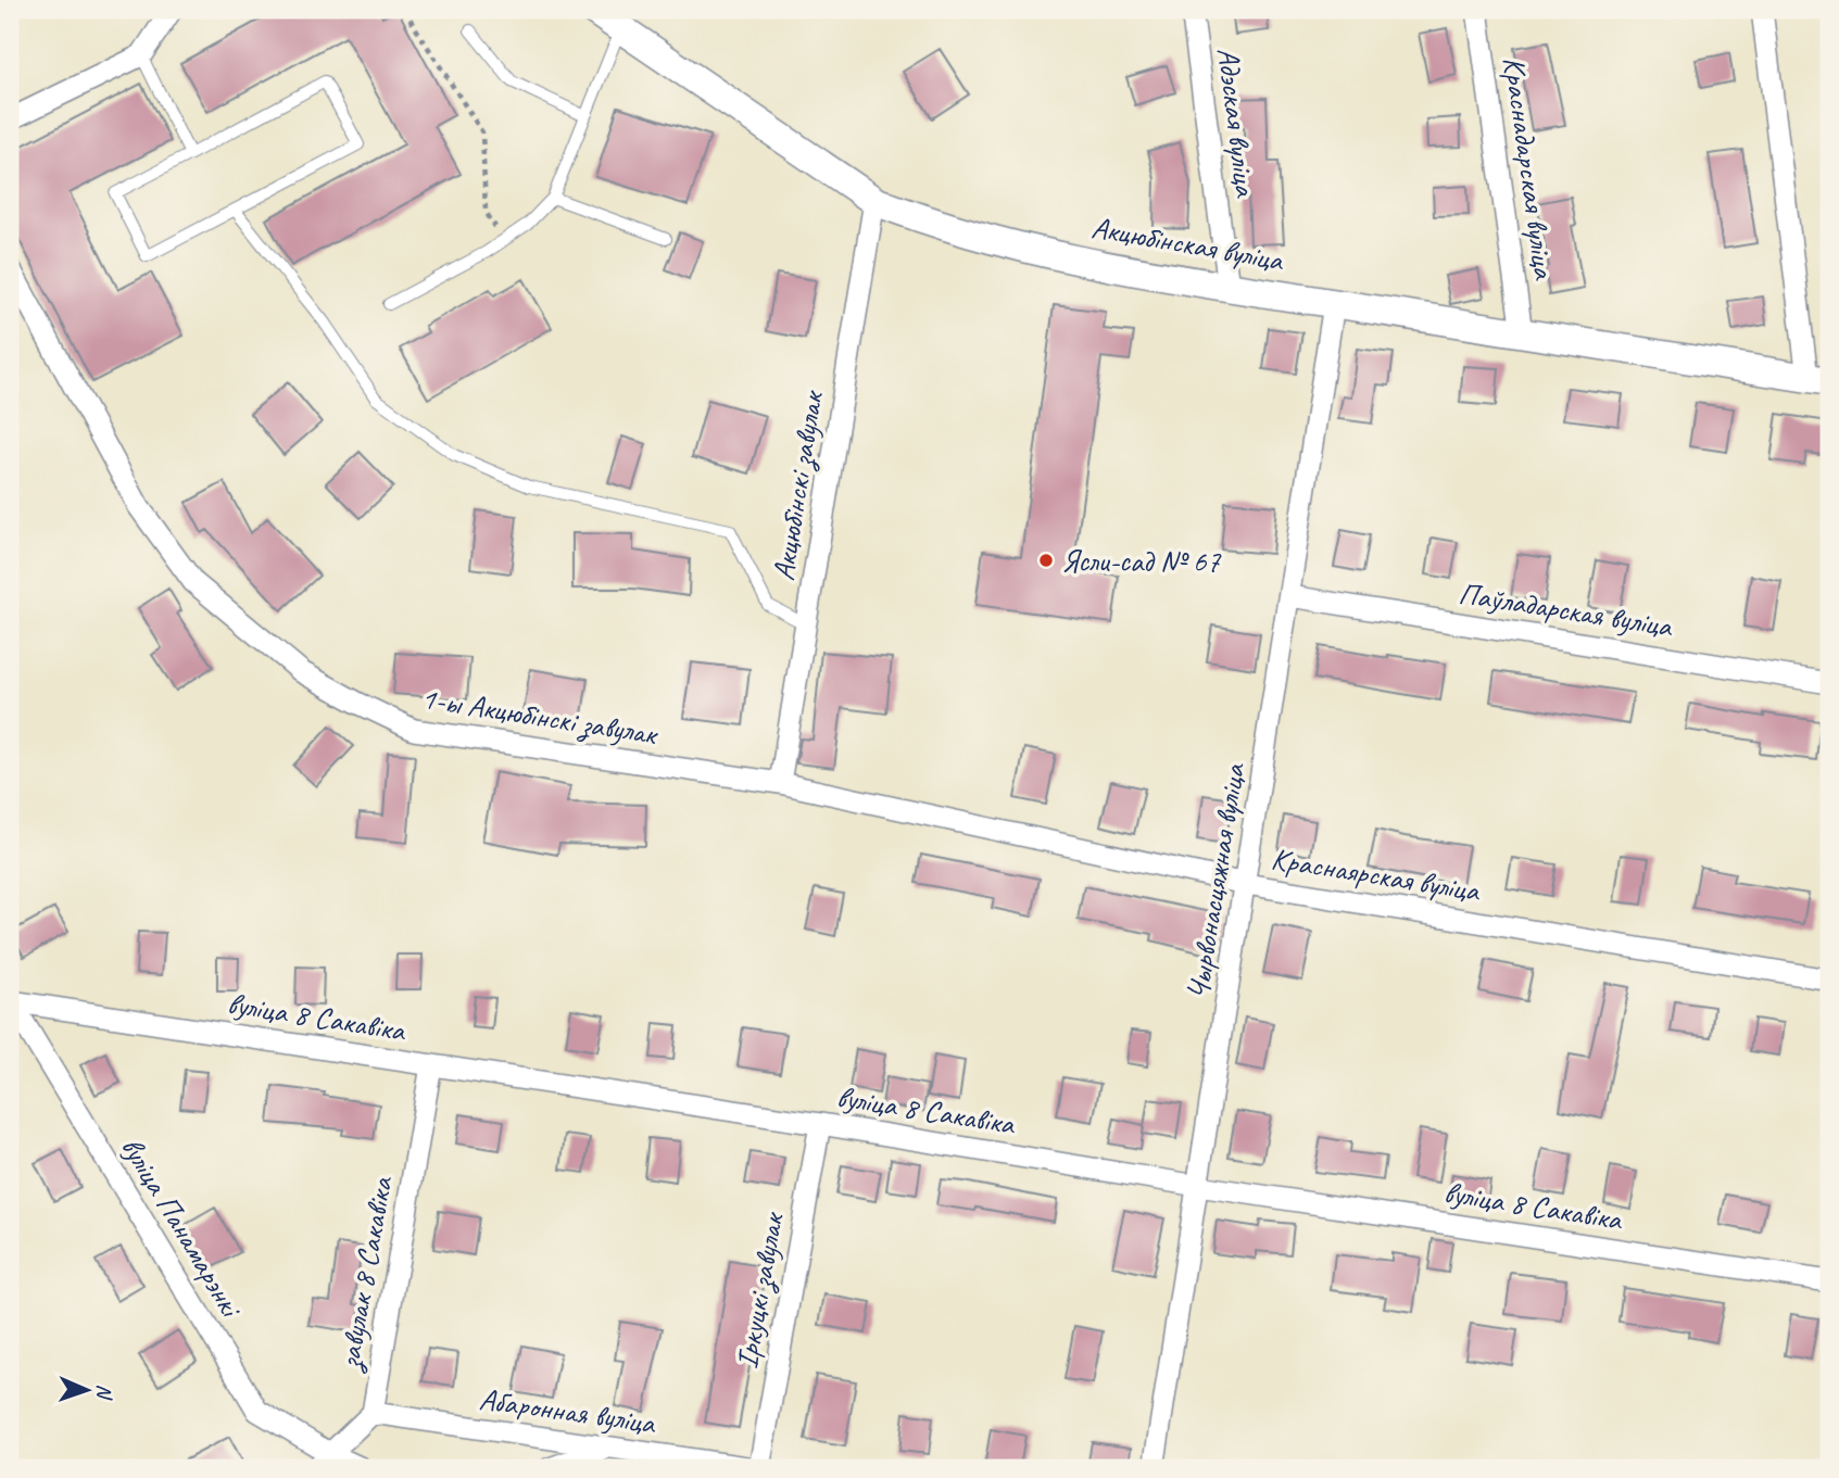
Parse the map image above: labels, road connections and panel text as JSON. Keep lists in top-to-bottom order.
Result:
{
  "streets": {
    "street": [
      "Адэская вуліца",
      "Краснадарская вуліца",
      "Акцюбінская вуліца",
      "Акцюбінскі завулак",
      "Паўладарская вуліца",
      "1-ы Акцюбінскі завулак",
      "Краснаярская вуліца",
      "Чырвонасцяжная вуліца",
      "вуліца 8 Сакавіка",
      "вуліца Панамарэнкі",
      "завулак 8 Сакавіка",
      "Іркуцкі завулак",
      "Абаронная вуліца"
    ]
  },
  "crossings": [
    ["Адэская вуліца", "Акцюбінская вуліца"],
    ["Краснадарская вуліца", "Акцюбінская вуліца"],
    ["Акцюбінская вуліца", "Акцюбінскі завулак"],
    ["Акцюбінская вуліца", "Чырвонасцяжная вуліца"],
    ["Акцюбінскі завулак", "1-ы Акцюбінскі завулак"],
    ["Акцюбінскі завулак", "Краснаярская вуліца"],
    ["Паўладарская вуліца", "Чырвонасцяжная вуліца"],
    ["1-ы Акцюбінскі завулак", "Краснаярская вуліца"],
    ["Краснаярская вуліца", "Чырвонасцяжная вуліца"],
    ["Чырвонасцяжная вуліца", "вуліца 8 Сакавіка"],
    ["вуліца 8 Сакавіка", "вуліца Панамарэнкі"],
    ["вуліца 8 Сакавіка", "завулак 8 Сакавіка"],
    ["вуліца 8 Сакавіка", "Іркуцкі завулак"],
    ["вуліца Панамарэнкі", "завулак 8 Сакавіка"],
    ["завулак 8 Сакавіка", "Абаронная вуліца"],
    ["Іркуцкі завулак", "Абаронная вуліца"]
  ],
  "places": ["Ясли-сад № 67"],
  "north": "right"
}
